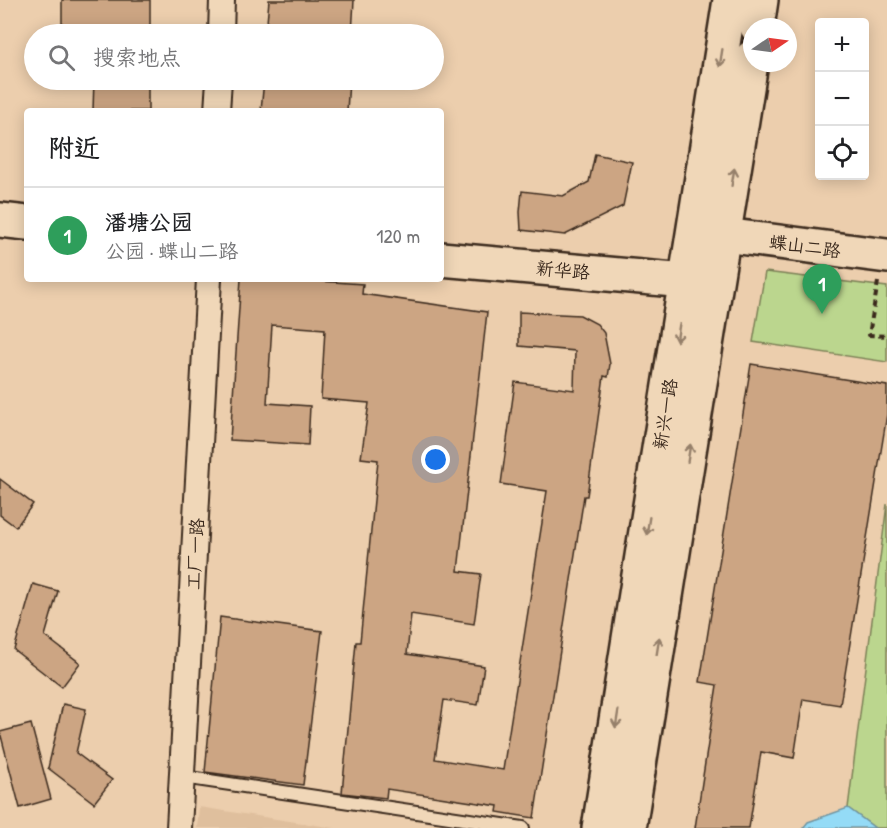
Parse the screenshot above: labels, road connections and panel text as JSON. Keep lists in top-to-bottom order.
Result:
{
  "streets": {
    "main road": ["蝶山二路", "新华路", "新兴一路"],
    "street": ["工厂一路"]
  },
  "crossings": [
    ["蝶山二路", "新兴一路"],
    ["新华路", "新兴一路"]
  ],
  "north": "right",
  "page": {
    "map_buttons": ["+", "−"],
    "search": "搜索地点",
    "heading": "附近",
    "list": [
      {
        "mark": "1",
        "name": "潘塘公园",
        "note": "公园 · 蝶山二路",
        "value": "120 m"
      }
    ],
    "pins": "1"
  }
}
